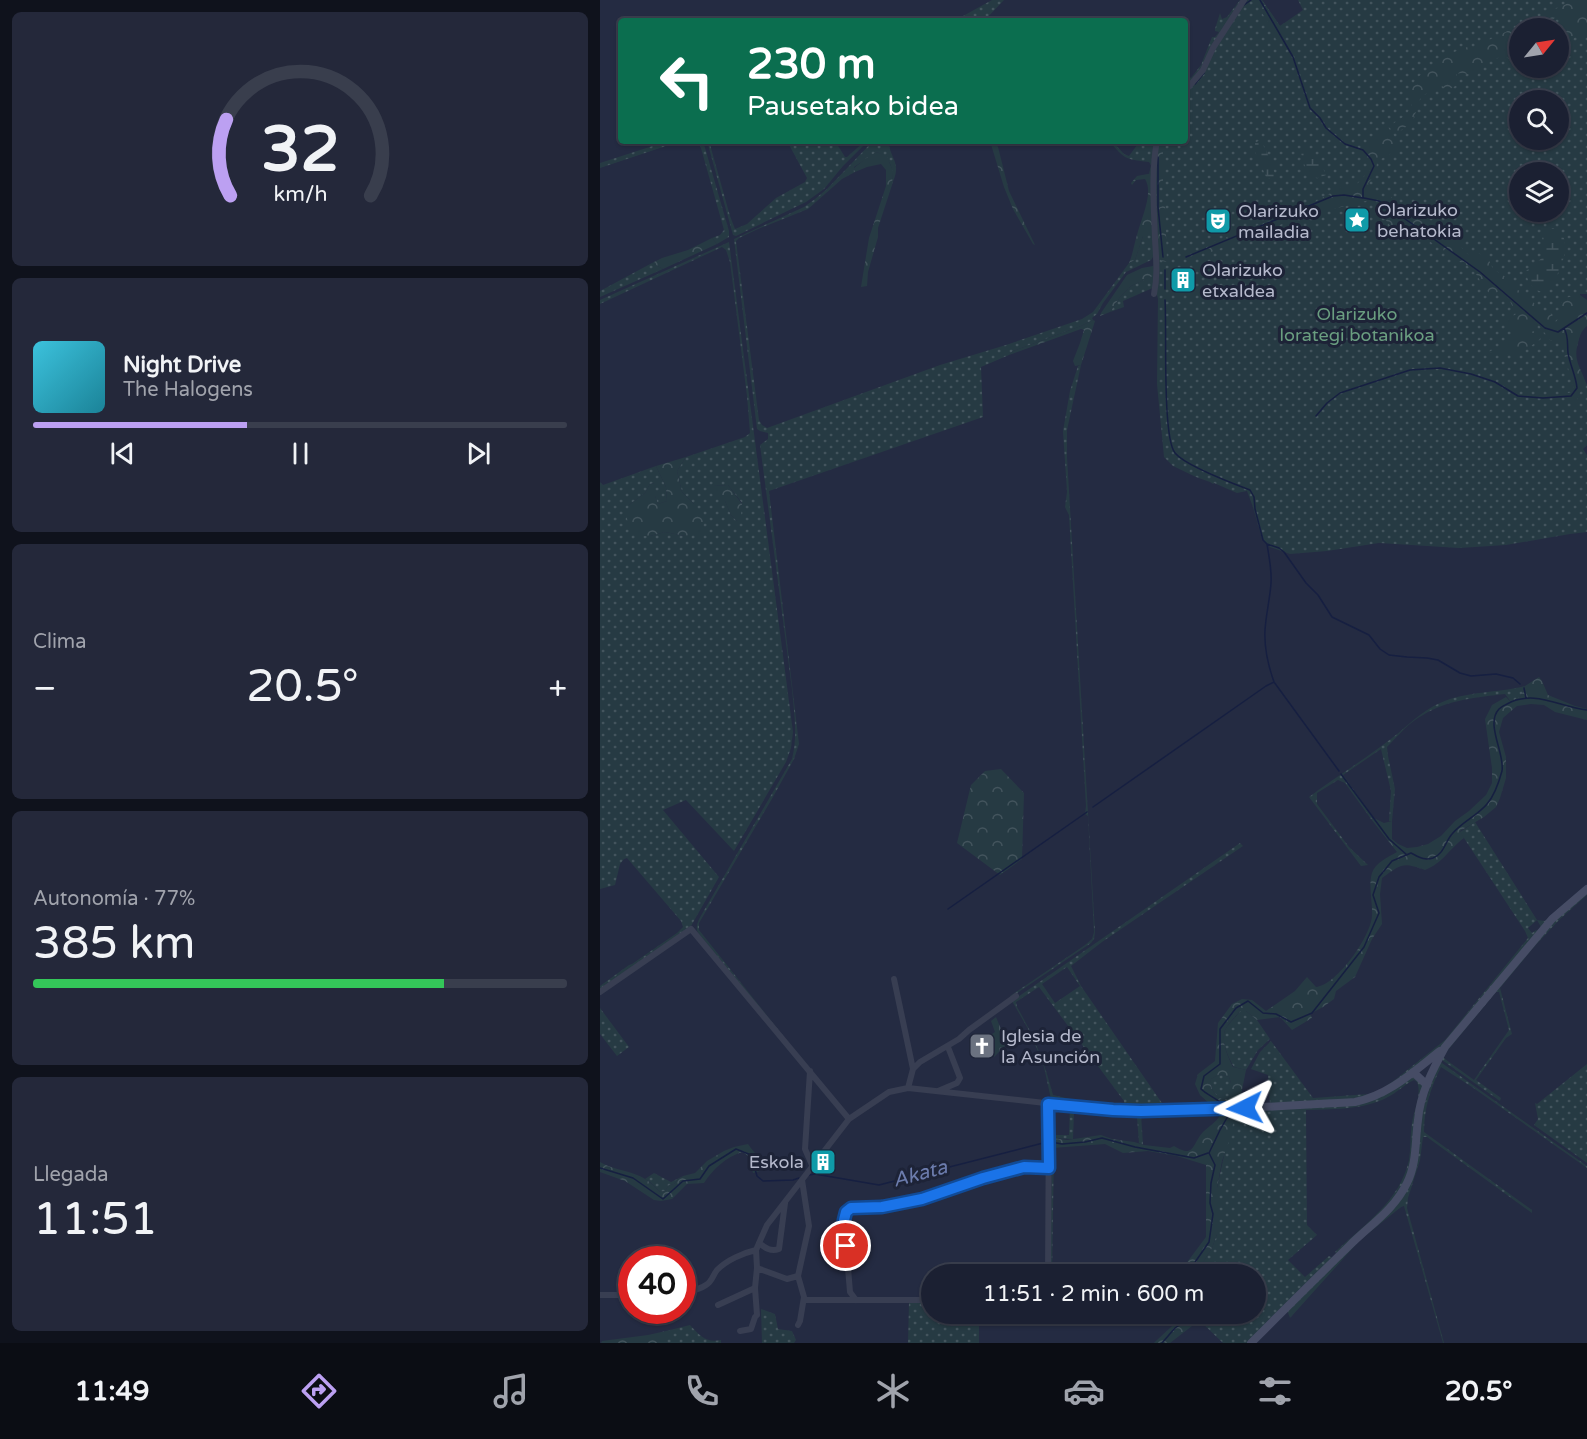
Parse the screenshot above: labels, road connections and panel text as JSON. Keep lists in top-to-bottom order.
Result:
{
  "water": ["Akata"],
  "parks": ["Olarizuko lorategi botanikoa"],
  "places": {
    "place": ["Olarizuko behatokia"],
    "theatre": ["Olarizuko mailadia"],
    "building": ["Olarizuko etxaldea", "Eskola"],
    "church": ["Iglesia de la Asunción"]
  },
  "north": "top right",
  "page": {
    "turn": ["230 m", "Pausetako bidea"],
    "song": ["Night Drive", "The Halogens"],
    "tile": [
      "Clima",
      ["Autonomía · 77%", "385 km"],
      ["Llegada", "11:51"]
    ],
    "heat": ["−", "20.5°", "+"],
    "limit": "40",
    "trip": "11:51 · 2 min · 600 m",
    "tabs": ["11:49", "20.5°"],
    "gauge": ["32", "km/h"]
  }
}
